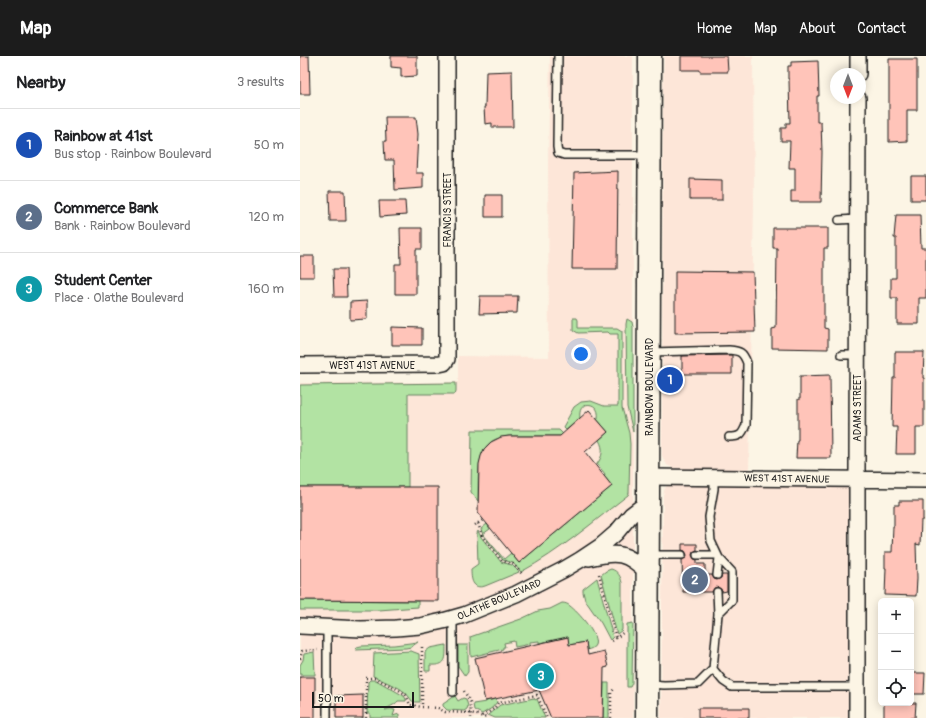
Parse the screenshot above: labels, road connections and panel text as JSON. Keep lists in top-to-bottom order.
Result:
{
  "streets": {
    "main road": ["RAINBOW BOULEVARD"],
    "street": [
      "FRANCIS STREET",
      "WEST 41ST AVENUE",
      "ADAMS STREET",
      "OLATHE BOULEVARD"
    ]
  },
  "crossings": [
    ["FRANCIS STREET", "WEST 41ST AVENUE"],
    ["WEST 41ST AVENUE", "RAINBOW BOULEVARD"],
    ["WEST 41ST AVENUE", "ADAMS STREET"],
    ["RAINBOW BOULEVARD", "OLATHE BOULEVARD"]
  ],
  "scale_bar": "50 m",
  "north": "bottom",
  "page": {
    "header": "Map",
    "nav": [
      "Home",
      "Map",
      "About",
      "Contact"
    ],
    "heading": ["Nearby", "3 results"],
    "list": [
      {
        "mark": "1",
        "name": "Rainbow at 41st",
        "note": "Bus stop · Rainbow Boulevard",
        "value": "50 m"
      },
      {
        "mark": "2",
        "name": "Commerce Bank",
        "note": "Bank · Rainbow Boulevard",
        "value": "120 m"
      },
      {
        "mark": "3",
        "name": "Student Center",
        "note": "Place · Olathe Boulevard",
        "value": "160 m"
      }
    ],
    "pins": ["1", "2", "3"],
    "map_buttons": ["+", "−"],
    "scale": "50 m"
  }
}
